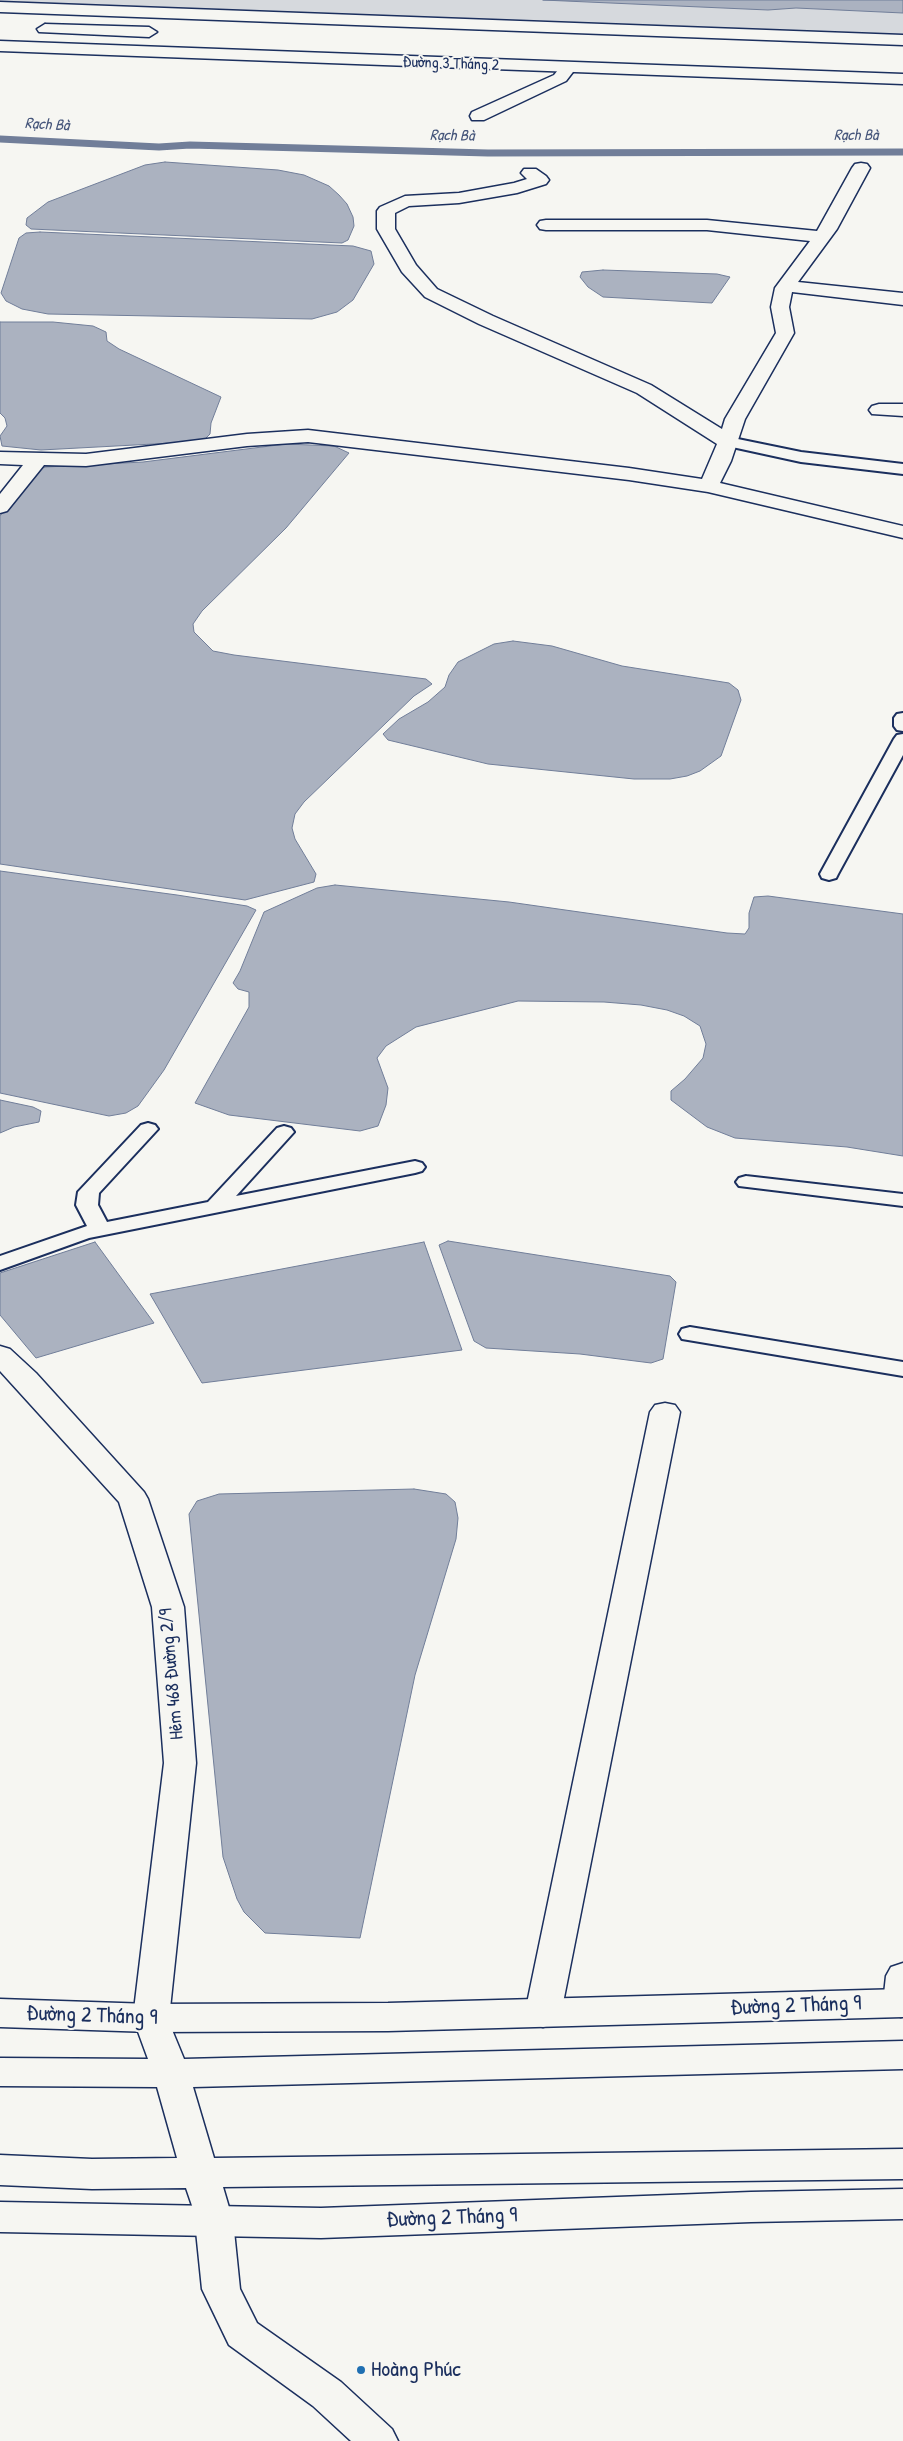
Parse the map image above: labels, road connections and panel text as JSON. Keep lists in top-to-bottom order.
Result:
{
  "streets": {
    "main road": ["Đường 3 Tháng 2", "Hẻm 468 Đường 2/9", "Đường 2 Tháng 9"]
  },
  "crossings": [
    ["Hẻm 468 Đường 2/9", "Đường 2 Tháng 9"]
  ],
  "water": ["Rạch Bà"],
  "places": ["Hoàng Phúc"]
}
